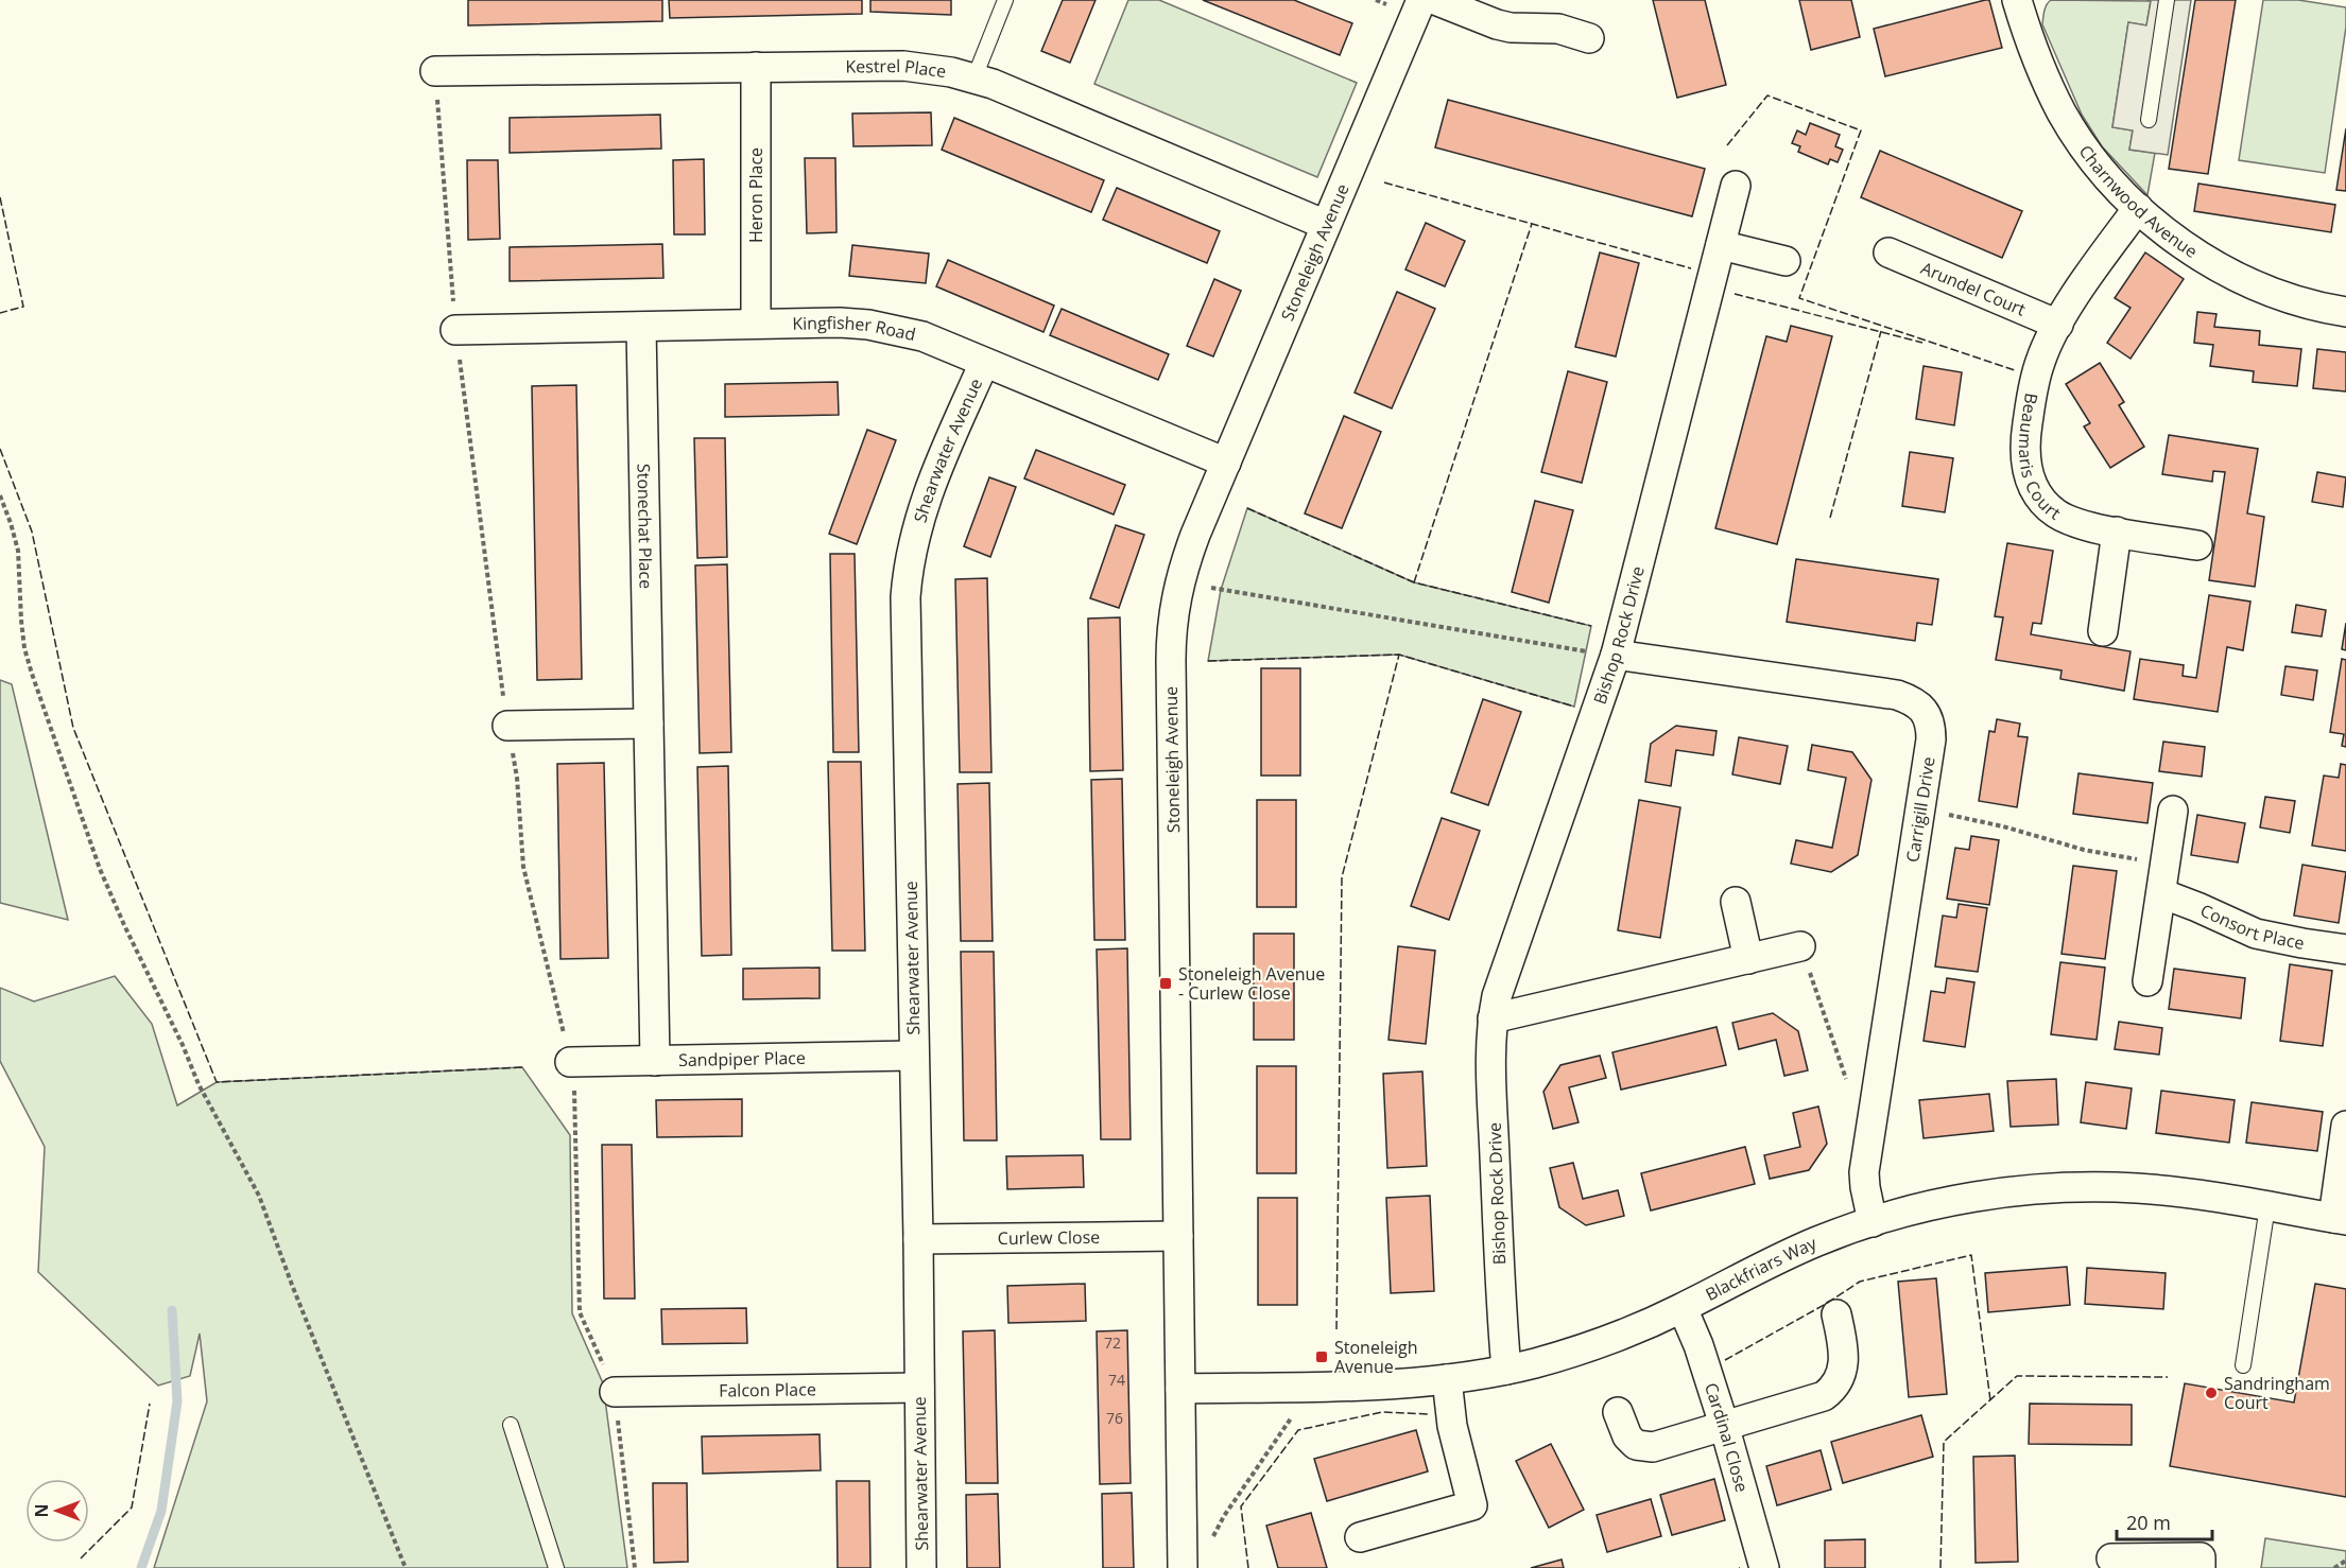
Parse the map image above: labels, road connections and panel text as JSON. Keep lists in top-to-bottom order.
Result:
{
  "streets": {
    "street": [
      "Kestrel Place",
      "Heron Place",
      "Charnwood Avenue",
      "Stoneleigh Avenue",
      "Arundel Court",
      "Kingfisher Road",
      "Shearwater Avenue",
      "Beaumaris Court",
      "Stonechat Place",
      "Bishop Rock Drive",
      "Carrigill Drive",
      "Consort Place",
      "Sandpiper Place",
      "Curlew Close",
      "Blackfriars Way",
      "Falcon Place",
      "Cardinal Close"
    ]
  },
  "crossings": [
    ["Kestrel Place", "Heron Place"],
    ["Kestrel Place", "Stoneleigh Avenue"],
    ["Heron Place", "Kingfisher Road"],
    ["Charnwood Avenue", "Beaumaris Court"],
    ["Stoneleigh Avenue", "Kingfisher Road"],
    ["Stoneleigh Avenue", "Curlew Close"],
    ["Stoneleigh Avenue", "Blackfriars Way"],
    ["Arundel Court", "Beaumaris Court"],
    ["Kingfisher Road", "Shearwater Avenue"],
    ["Kingfisher Road", "Stonechat Place"],
    ["Shearwater Avenue", "Sandpiper Place"],
    ["Shearwater Avenue", "Curlew Close"],
    ["Shearwater Avenue", "Falcon Place"],
    ["Stonechat Place", "Sandpiper Place"],
    ["Bishop Rock Drive", "Carrigill Drive"],
    ["Bishop Rock Drive", "Blackfriars Way"],
    ["Carrigill Drive", "Blackfriars Way"],
    ["Blackfriars Way", "Cardinal Close"]
  ],
  "places": {
    "transit": ["Stoneleigh Avenue - Curlew Close", "Stoneleigh Avenue"],
    "other": ["Sandringham Court"]
  },
  "house_numbers": ["72", "74", "76"],
  "scale_bar": "20 m",
  "north": "left"
}
